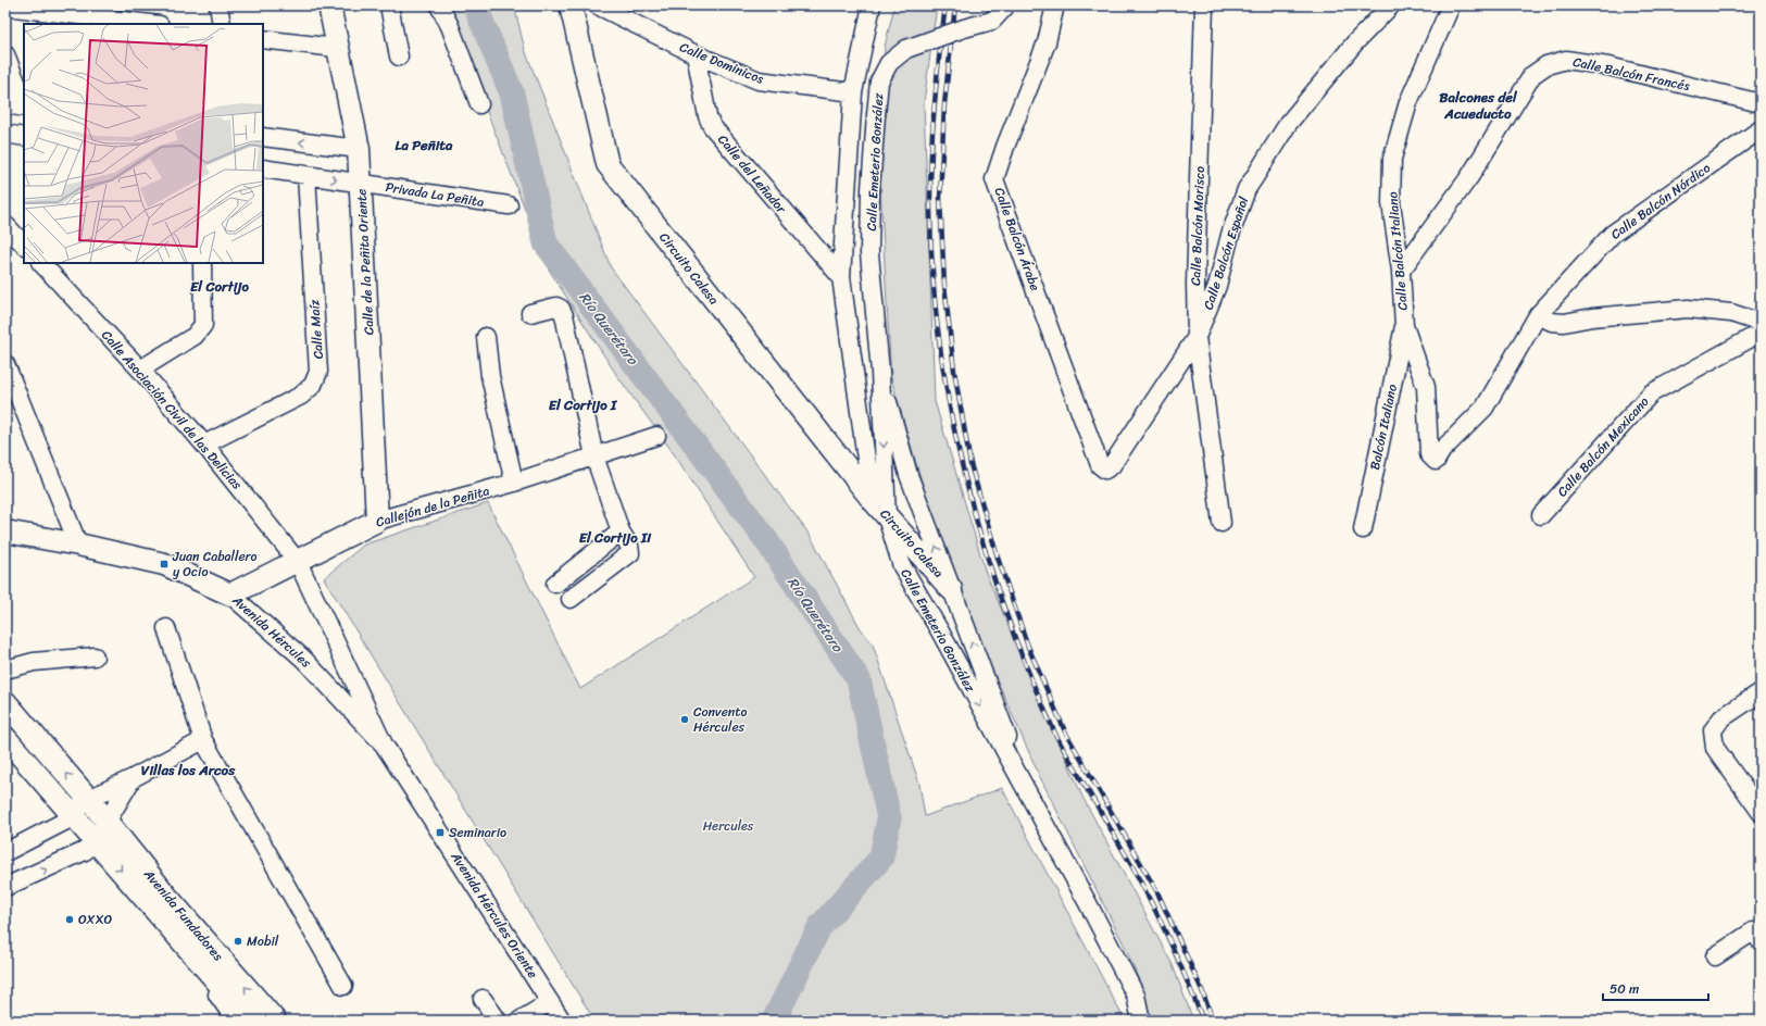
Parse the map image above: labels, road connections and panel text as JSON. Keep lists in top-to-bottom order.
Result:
{
  "streets": {
    "main road": [
      "Calle de la Peñita Oriente",
      "Circuito Calesa",
      "Callejón de la Peñita",
      "Avenida Hércules",
      "Avenida Fundadores"
    ],
    "street": [
      "Calle Dominicos",
      "Calle Balcón Francés",
      "Calle Emeterio González",
      "Calle del Leñador",
      "Privada La Peñita",
      "Calle Balcón Nórdico",
      "Calle Balcón Morisco",
      "Calle Balcón Árabe",
      "Calle Balcón Italiano",
      "Calle Balcón Español",
      "Calle Maíz",
      "Calle Asociación Civil de las Delicias",
      "Balcón Italiano",
      "Calle Balcón Mexicano",
      "Avenida Hércules Oriente"
    ]
  },
  "crossings": [
    ["Calle Dominicos", "Calle del Leñador"],
    ["Calle Dominicos", "Circuito Calesa"],
    ["Calle Balcón Francés", "Calle Balcón Italiano"],
    ["Calle Emeterio González", "Circuito Calesa"],
    ["Calle del Leñador", "Circuito Calesa"],
    ["Privada La Peñita", "Calle de la Peñita Oriente"],
    ["Privada La Peñita", "Calle Maíz"],
    ["Calle Balcón Nórdico", "Calle Balcón Italiano"],
    ["Calle Balcón Nórdico", "Balcón Italiano"],
    ["Calle Balcón Morisco", "Calle Balcón Español"],
    ["Calle Balcón Árabe", "Calle Balcón Español"],
    ["Calle Balcón Italiano", "Balcón Italiano"],
    ["Calle de la Peñita Oriente", "Callejón de la Peñita"],
    ["Calle Maíz", "Calle Asociación Civil de las Delicias"],
    ["Calle Asociación Civil de las Delicias", "Callejón de la Peñita"],
    ["Calle Asociación Civil de las Delicias", "Avenida Hércules"],
    ["Callejón de la Peñita", "Avenida Hércules"],
    ["Avenida Hércules", "Avenida Hércules Oriente"]
  ],
  "districts": [
    "Balcones del Acueducto",
    "La Peñita",
    "El Cortijo",
    "El Cortijo I",
    "El Cortijo II",
    "Villas los Arcos"
  ],
  "water": ["Río Querétaro"],
  "parks": ["Hercules"],
  "places": {
    "transit": ["Juan Caballero y Ocio", "Seminario"],
    "other": ["Convento Hércules", "OXXO", "Mobil"]
  },
  "scale_bar": "50 m"
}
